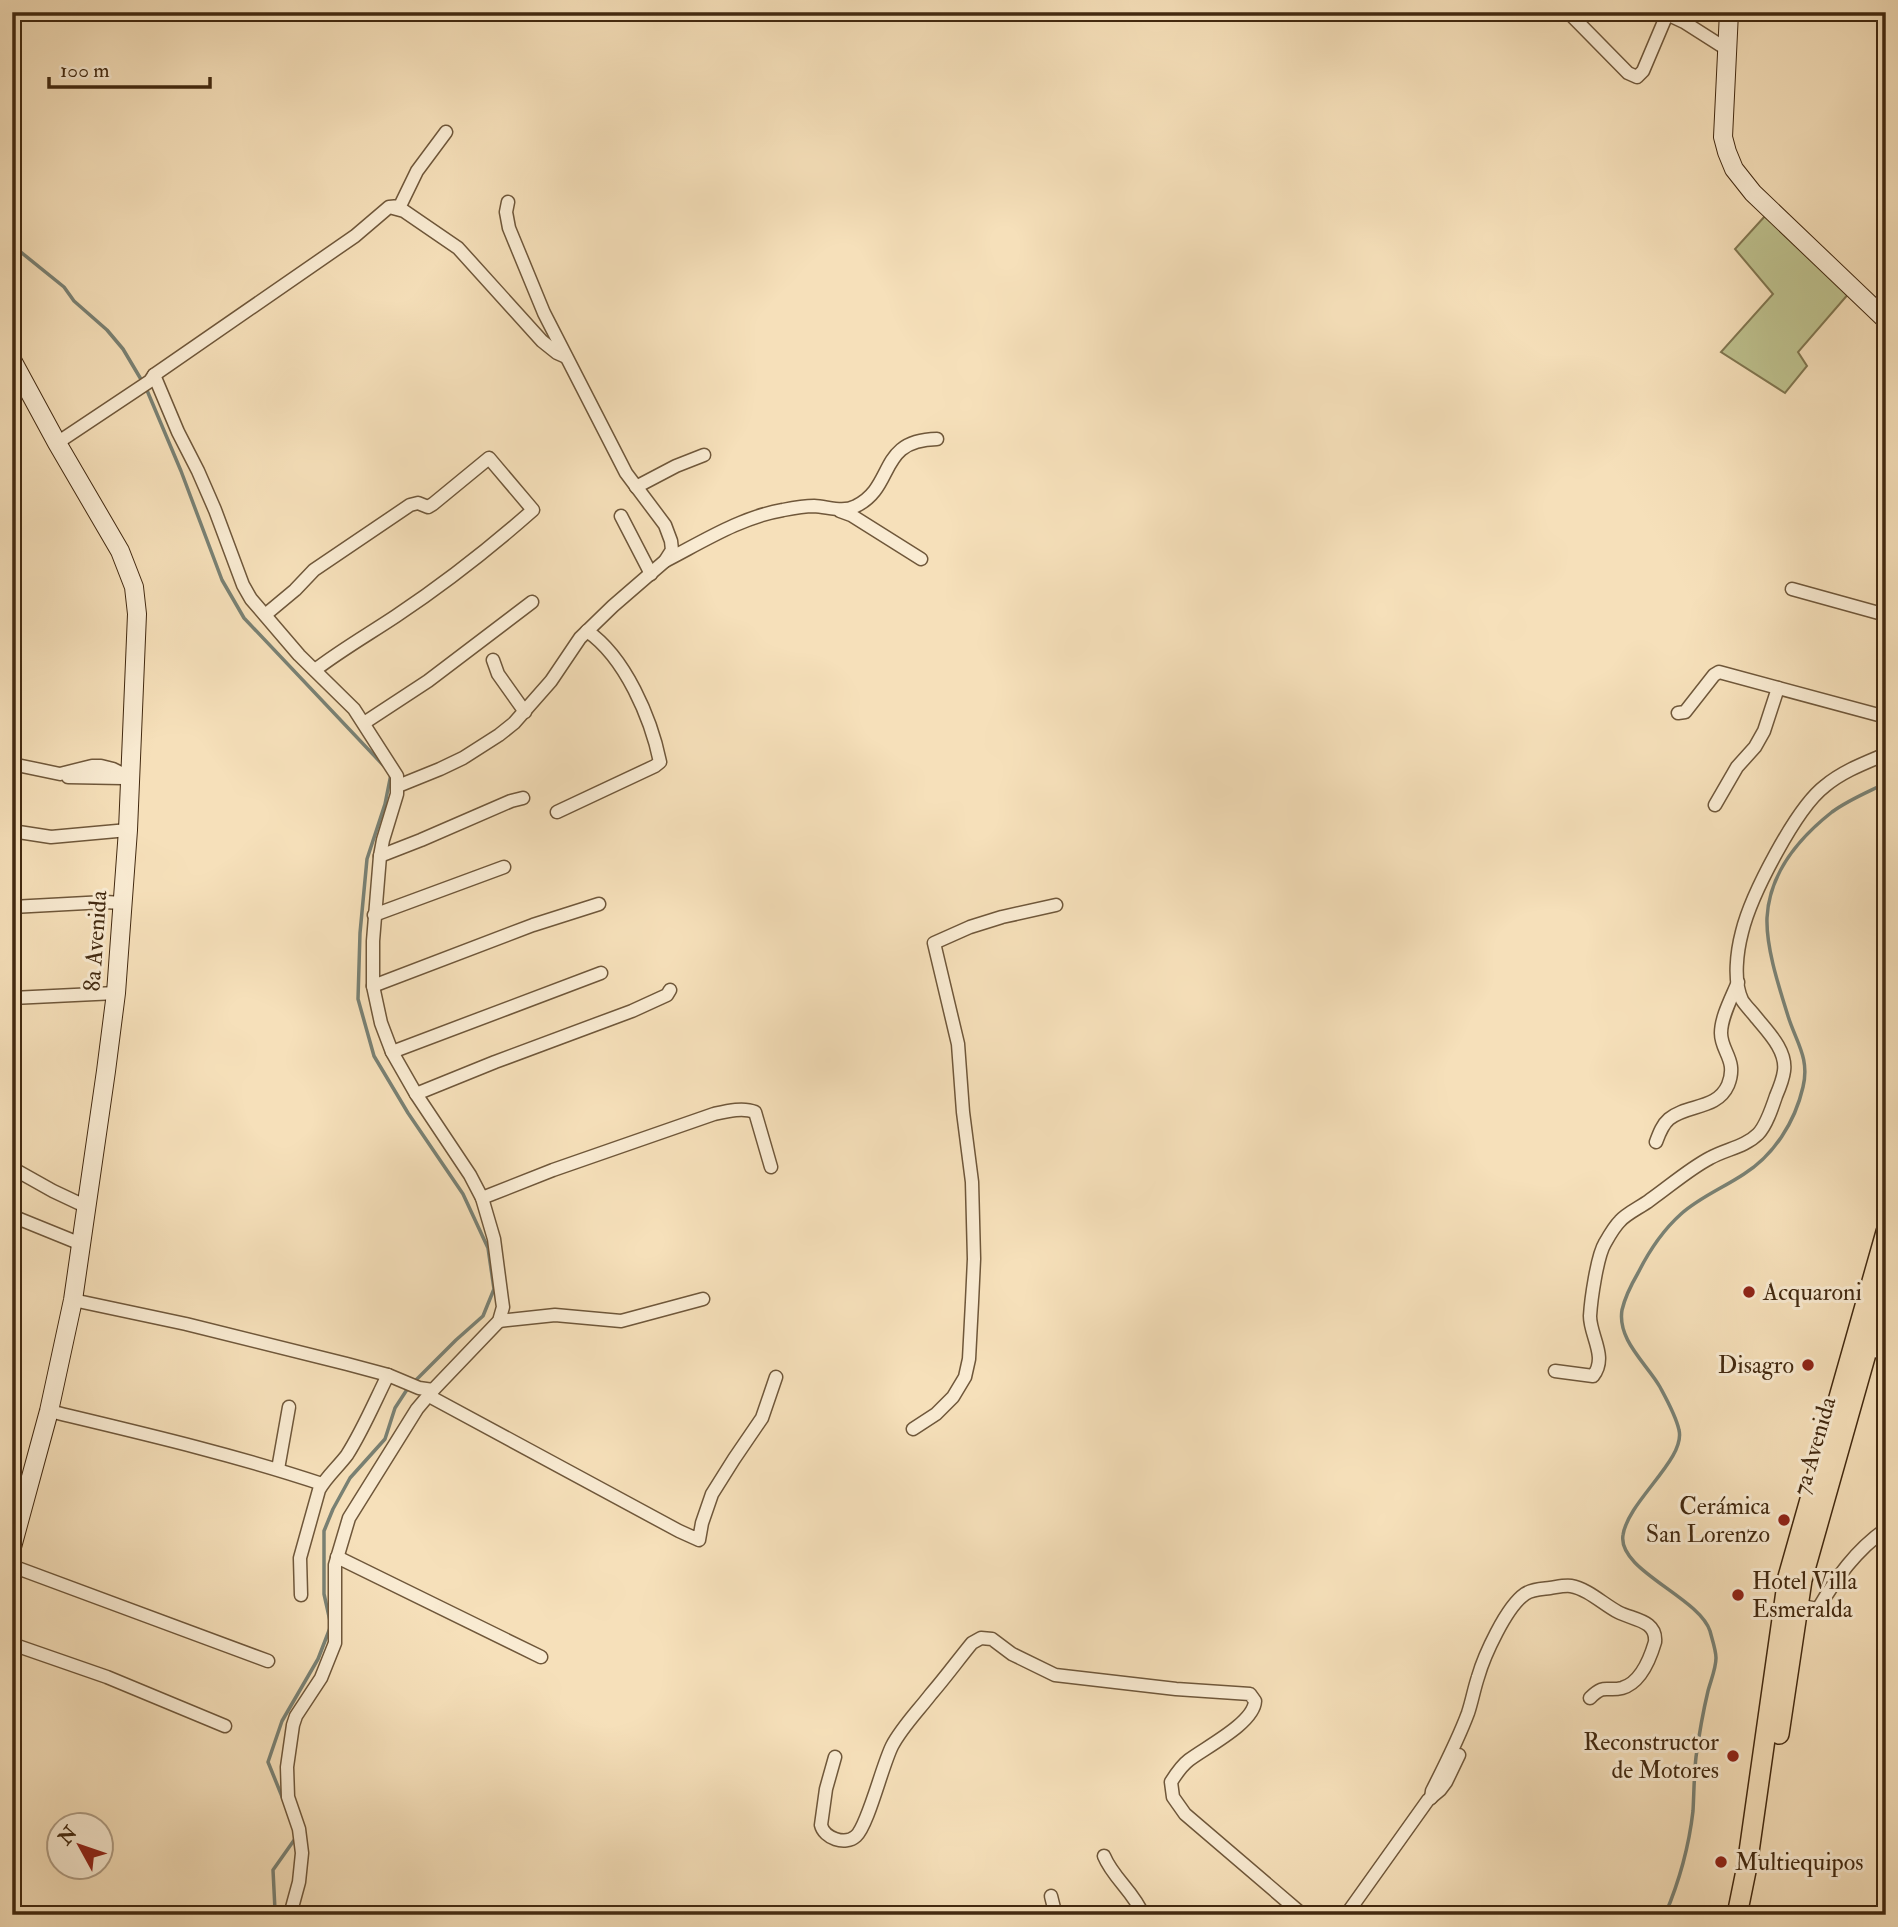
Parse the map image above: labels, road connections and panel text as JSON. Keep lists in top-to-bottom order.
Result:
{
  "streets": {
    "main road": ["7a Avenida"],
    "street": ["8a Avenida"]
  },
  "places": [
    "Acquaroni",
    "Disagro",
    "Cerámica San Lorenzo",
    "Hotel Villa Esmeralda",
    "Reconstructor de Motores",
    "Multiequipos"
  ],
  "scale_bar": "100 m",
  "north": "top left"
}
